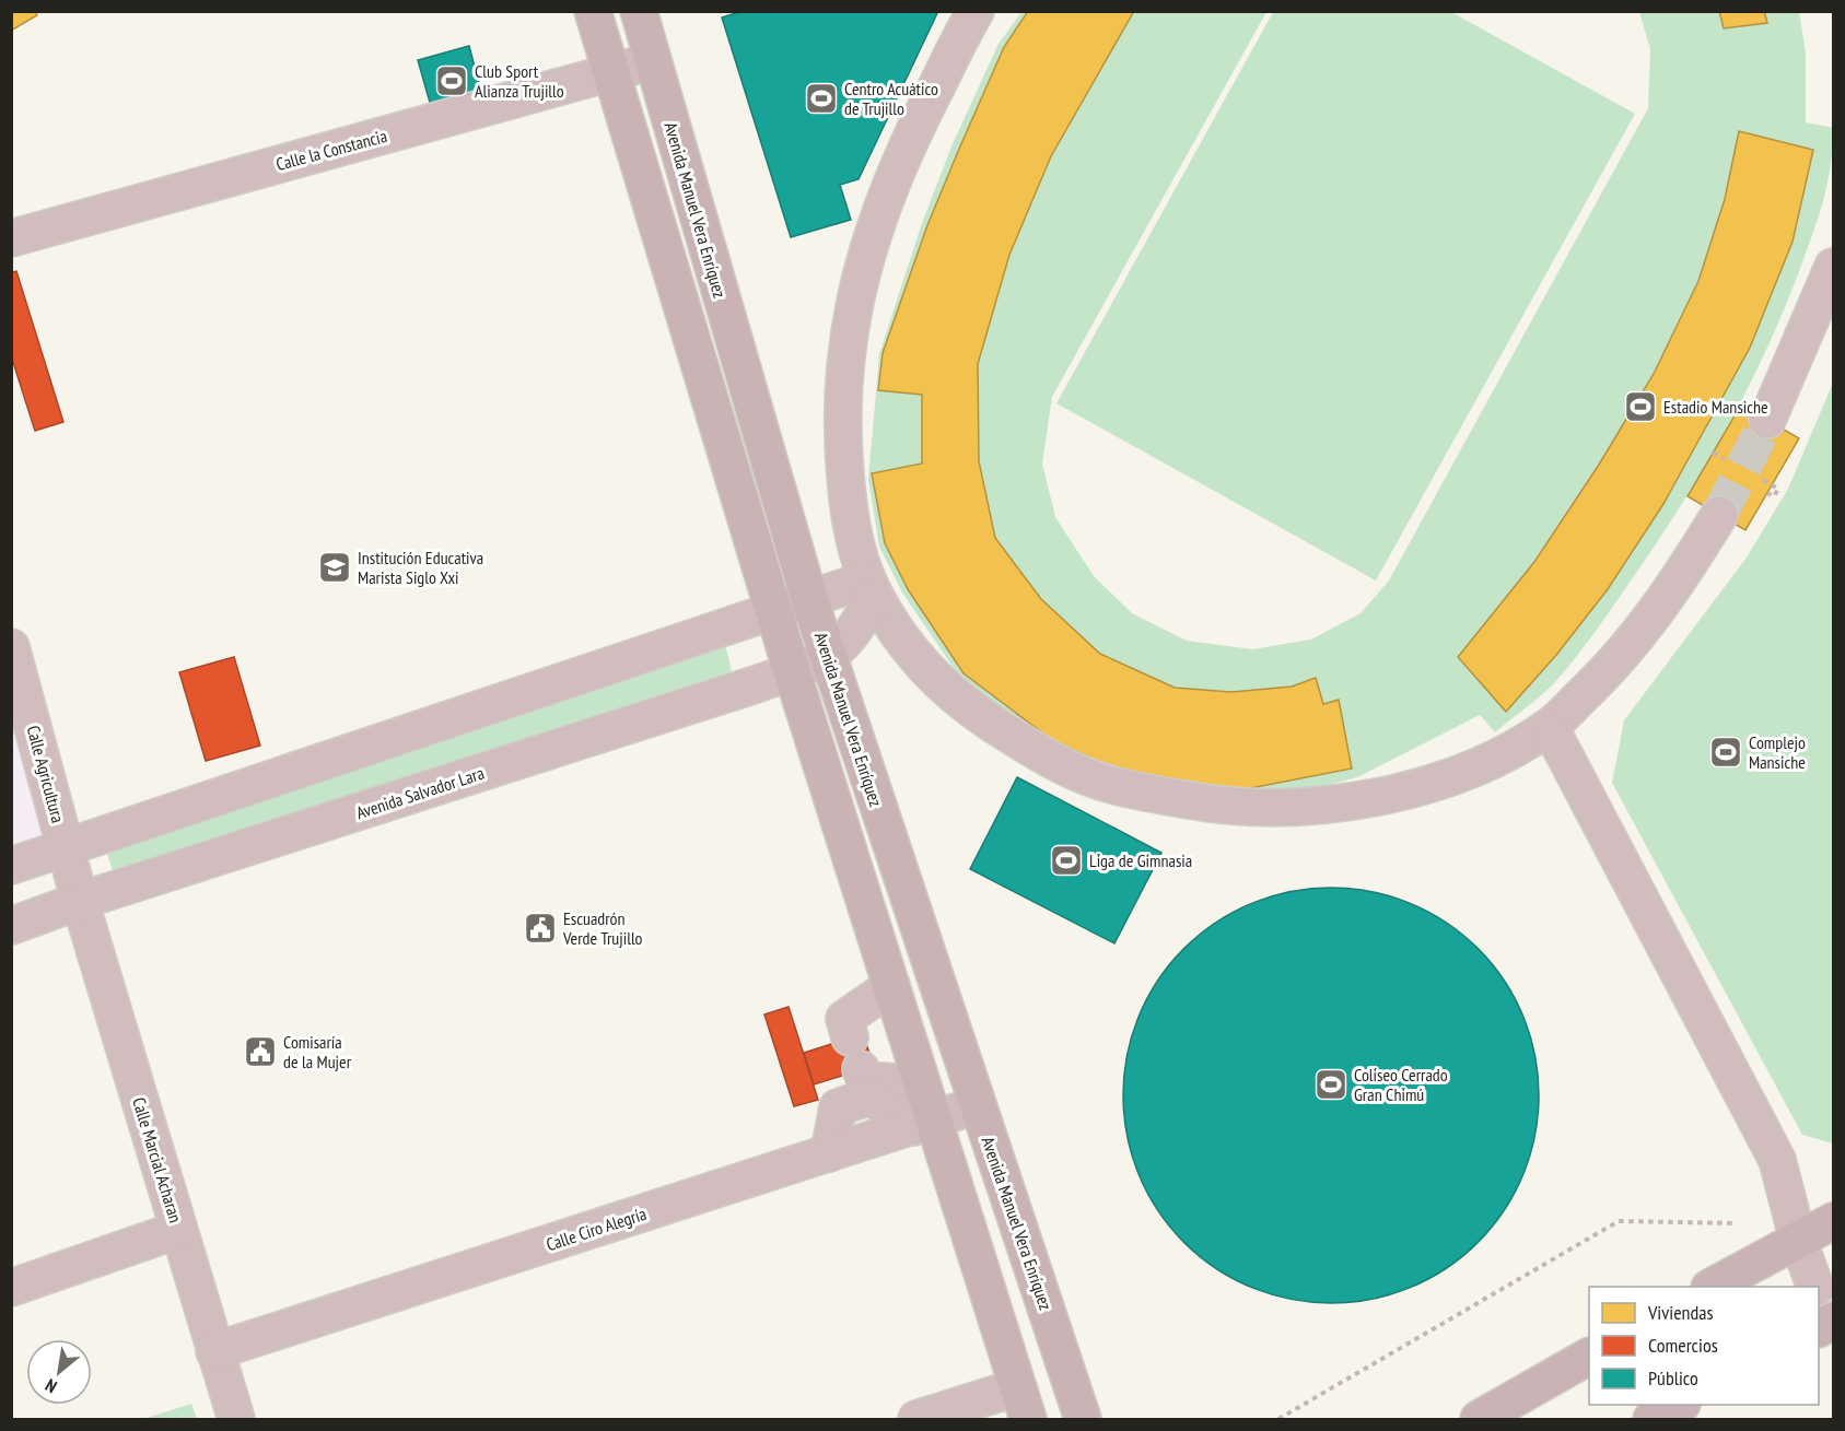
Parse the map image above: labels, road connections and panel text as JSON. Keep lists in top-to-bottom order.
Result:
{
  "streets": {
    "main road": ["Avenida Manuel Vera Enríquez"],
    "street": [
      "Calle la Constancia",
      "Calle Agricultura",
      "Avenida Salvador Lara",
      "Calle Marcial Acharan",
      "Calle Ciro Alegría"
    ]
  },
  "crossings": [
    ["Calle la Constancia", "Avenida Manuel Vera Enríquez"],
    ["Avenida Manuel Vera Enríquez", "Avenida Salvador Lara"],
    ["Avenida Manuel Vera Enríquez", "Calle Ciro Alegría"],
    ["Calle Agricultura", "Avenida Salvador Lara"],
    ["Calle Agricultura", "Calle Marcial Acharan"],
    ["Avenida Salvador Lara", "Calle Marcial Acharan"],
    ["Calle Marcial Acharan", "Calle Ciro Alegría"]
  ],
  "places": {
    "sports": [
      "Club Sport Alianza Trujillo",
      "Centro Acuático de Trujillo",
      "Estadio Mansiche",
      "Complejo Mansiche",
      "Liga de Gimnasia",
      "Coliseo Cerrado Gran Chimú"
    ],
    "school or university": ["Institución Educativa Marista Siglo Xxi"],
    "public building": ["Escuadrón Verde Trujillo", "Comisaría de la Mujer"]
  },
  "legend": ["Viviendas", "Comercios", "Público"],
  "north": "bottom left"
}
